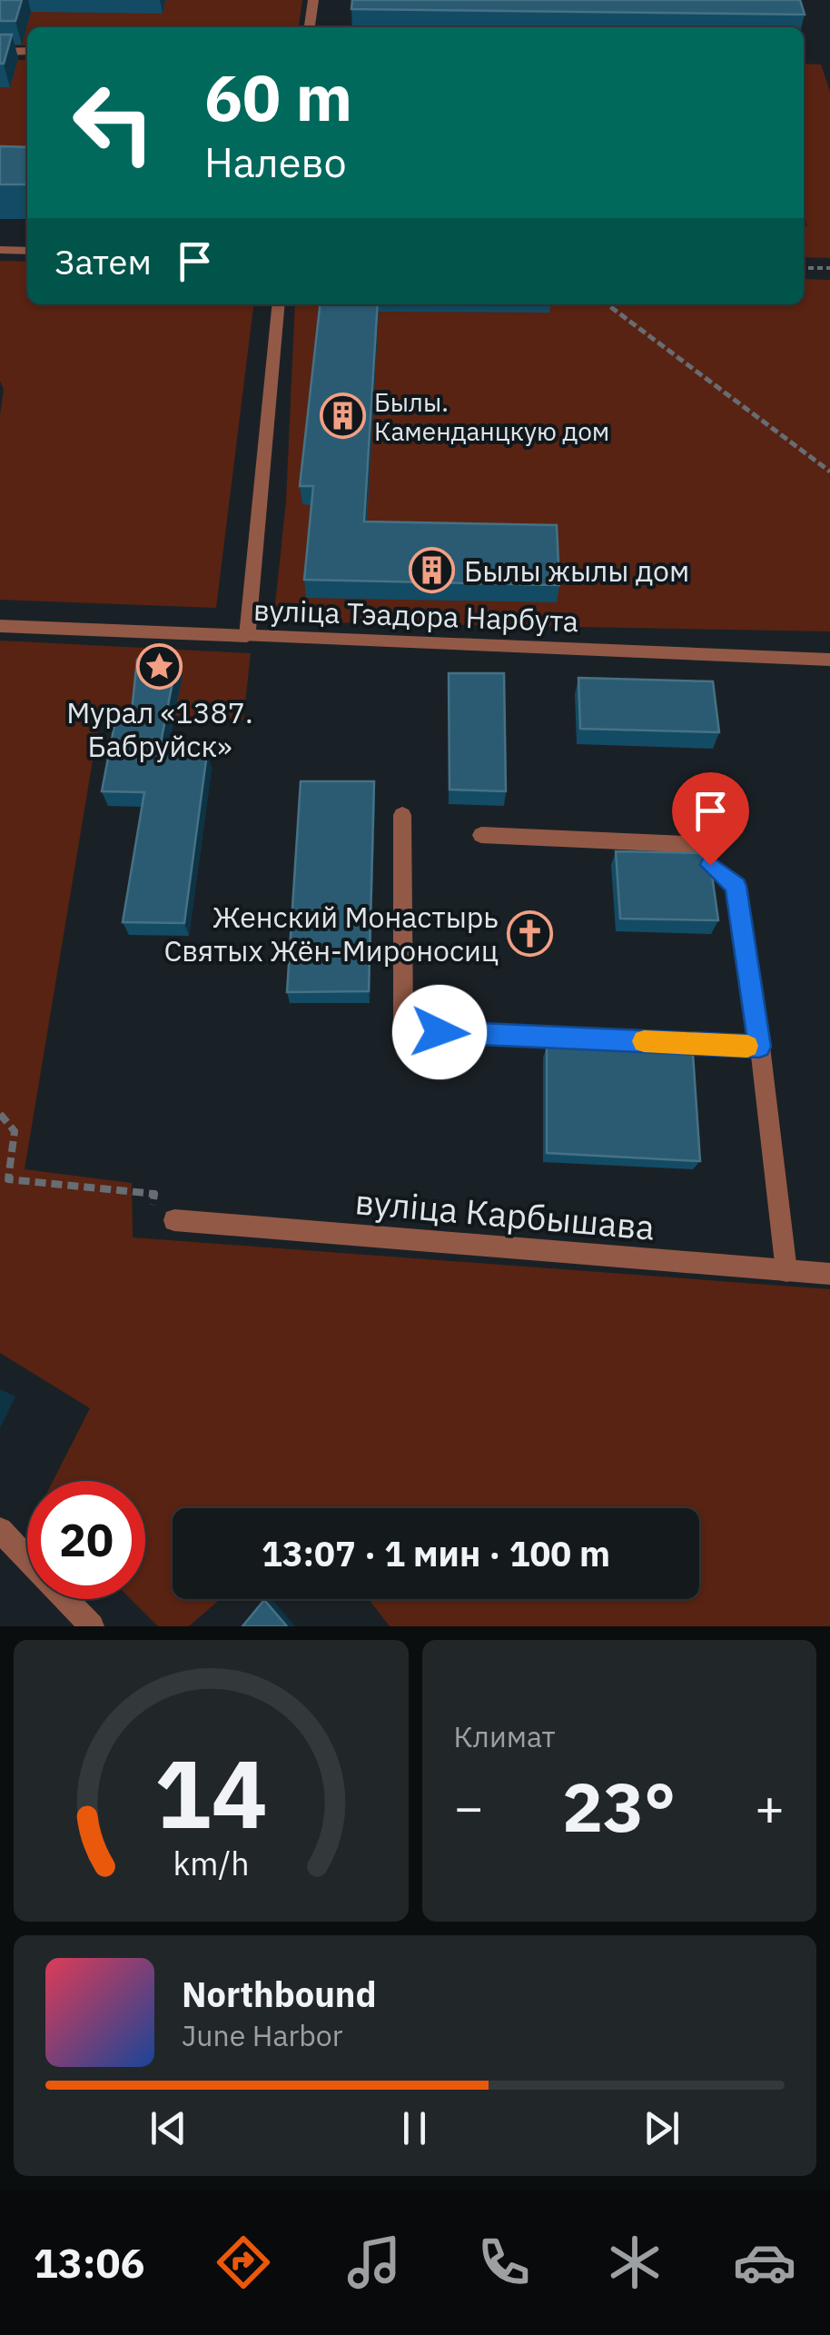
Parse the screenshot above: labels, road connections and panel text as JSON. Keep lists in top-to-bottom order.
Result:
{
  "streets": {
    "street": ["вуліца Тэадора Нарбута", "вуліца Карбышава"]
  },
  "places": {
    "building": ["Былы. Каменданцкую дом", "Былы жылы дом"],
    "place": ["Мурал «1387. Бабруйск»"],
    "church": ["Женский Монастырь Святых Жён-Мироносиц"]
  },
  "page": {
    "turn": ["60 m", "Налево"],
    "then": "Затем",
    "limit": "20",
    "trip": "13:07 · 1 мин · 100 m",
    "tile": "Климат",
    "heat": ["−", "23°", "+"],
    "song": ["Northbound", "June Harbor"],
    "tabs": "13:06",
    "gauge": ["14", "km/h"]
  }
}
